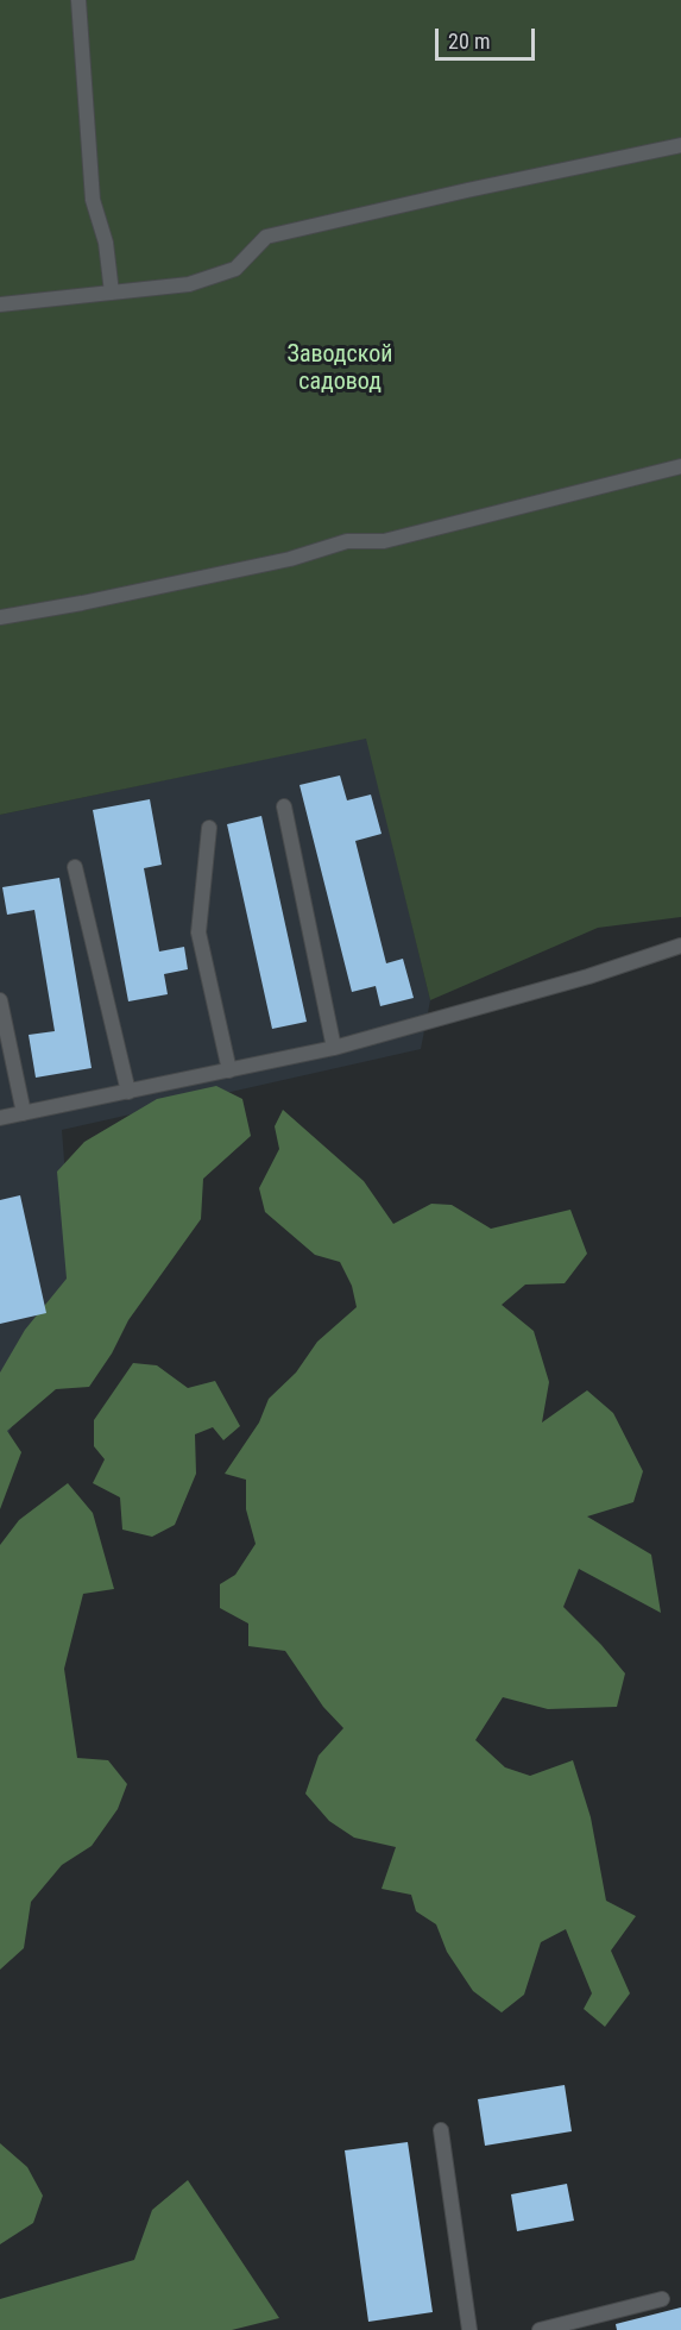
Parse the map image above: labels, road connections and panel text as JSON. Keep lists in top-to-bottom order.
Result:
{
  "parks": ["Заводской садовод"],
  "scale_bar": "20 m"
}
